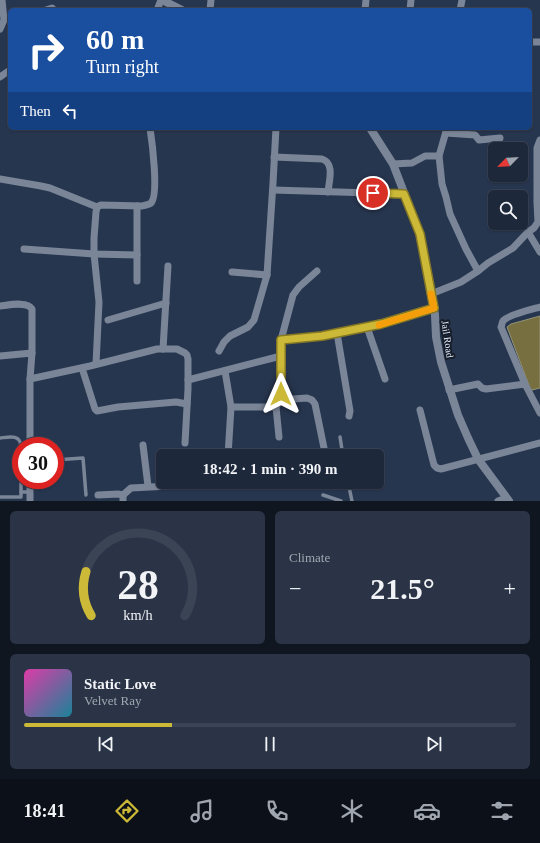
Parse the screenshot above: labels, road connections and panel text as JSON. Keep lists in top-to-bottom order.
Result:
{
  "streets": {
    "street": ["Jail Road"]
  },
  "north": "bottom left",
  "page": {
    "turn": ["60 m", "Turn right"],
    "then": "Then",
    "limit": "30",
    "trip": "18:42 · 1 min · 390 m",
    "tile": "Climate",
    "heat": ["−", "21.5°", "+"],
    "song": ["Static Love", "Velvet Ray"],
    "tabs": "18:41",
    "gauge": ["28", "km/h"]
  }
}
